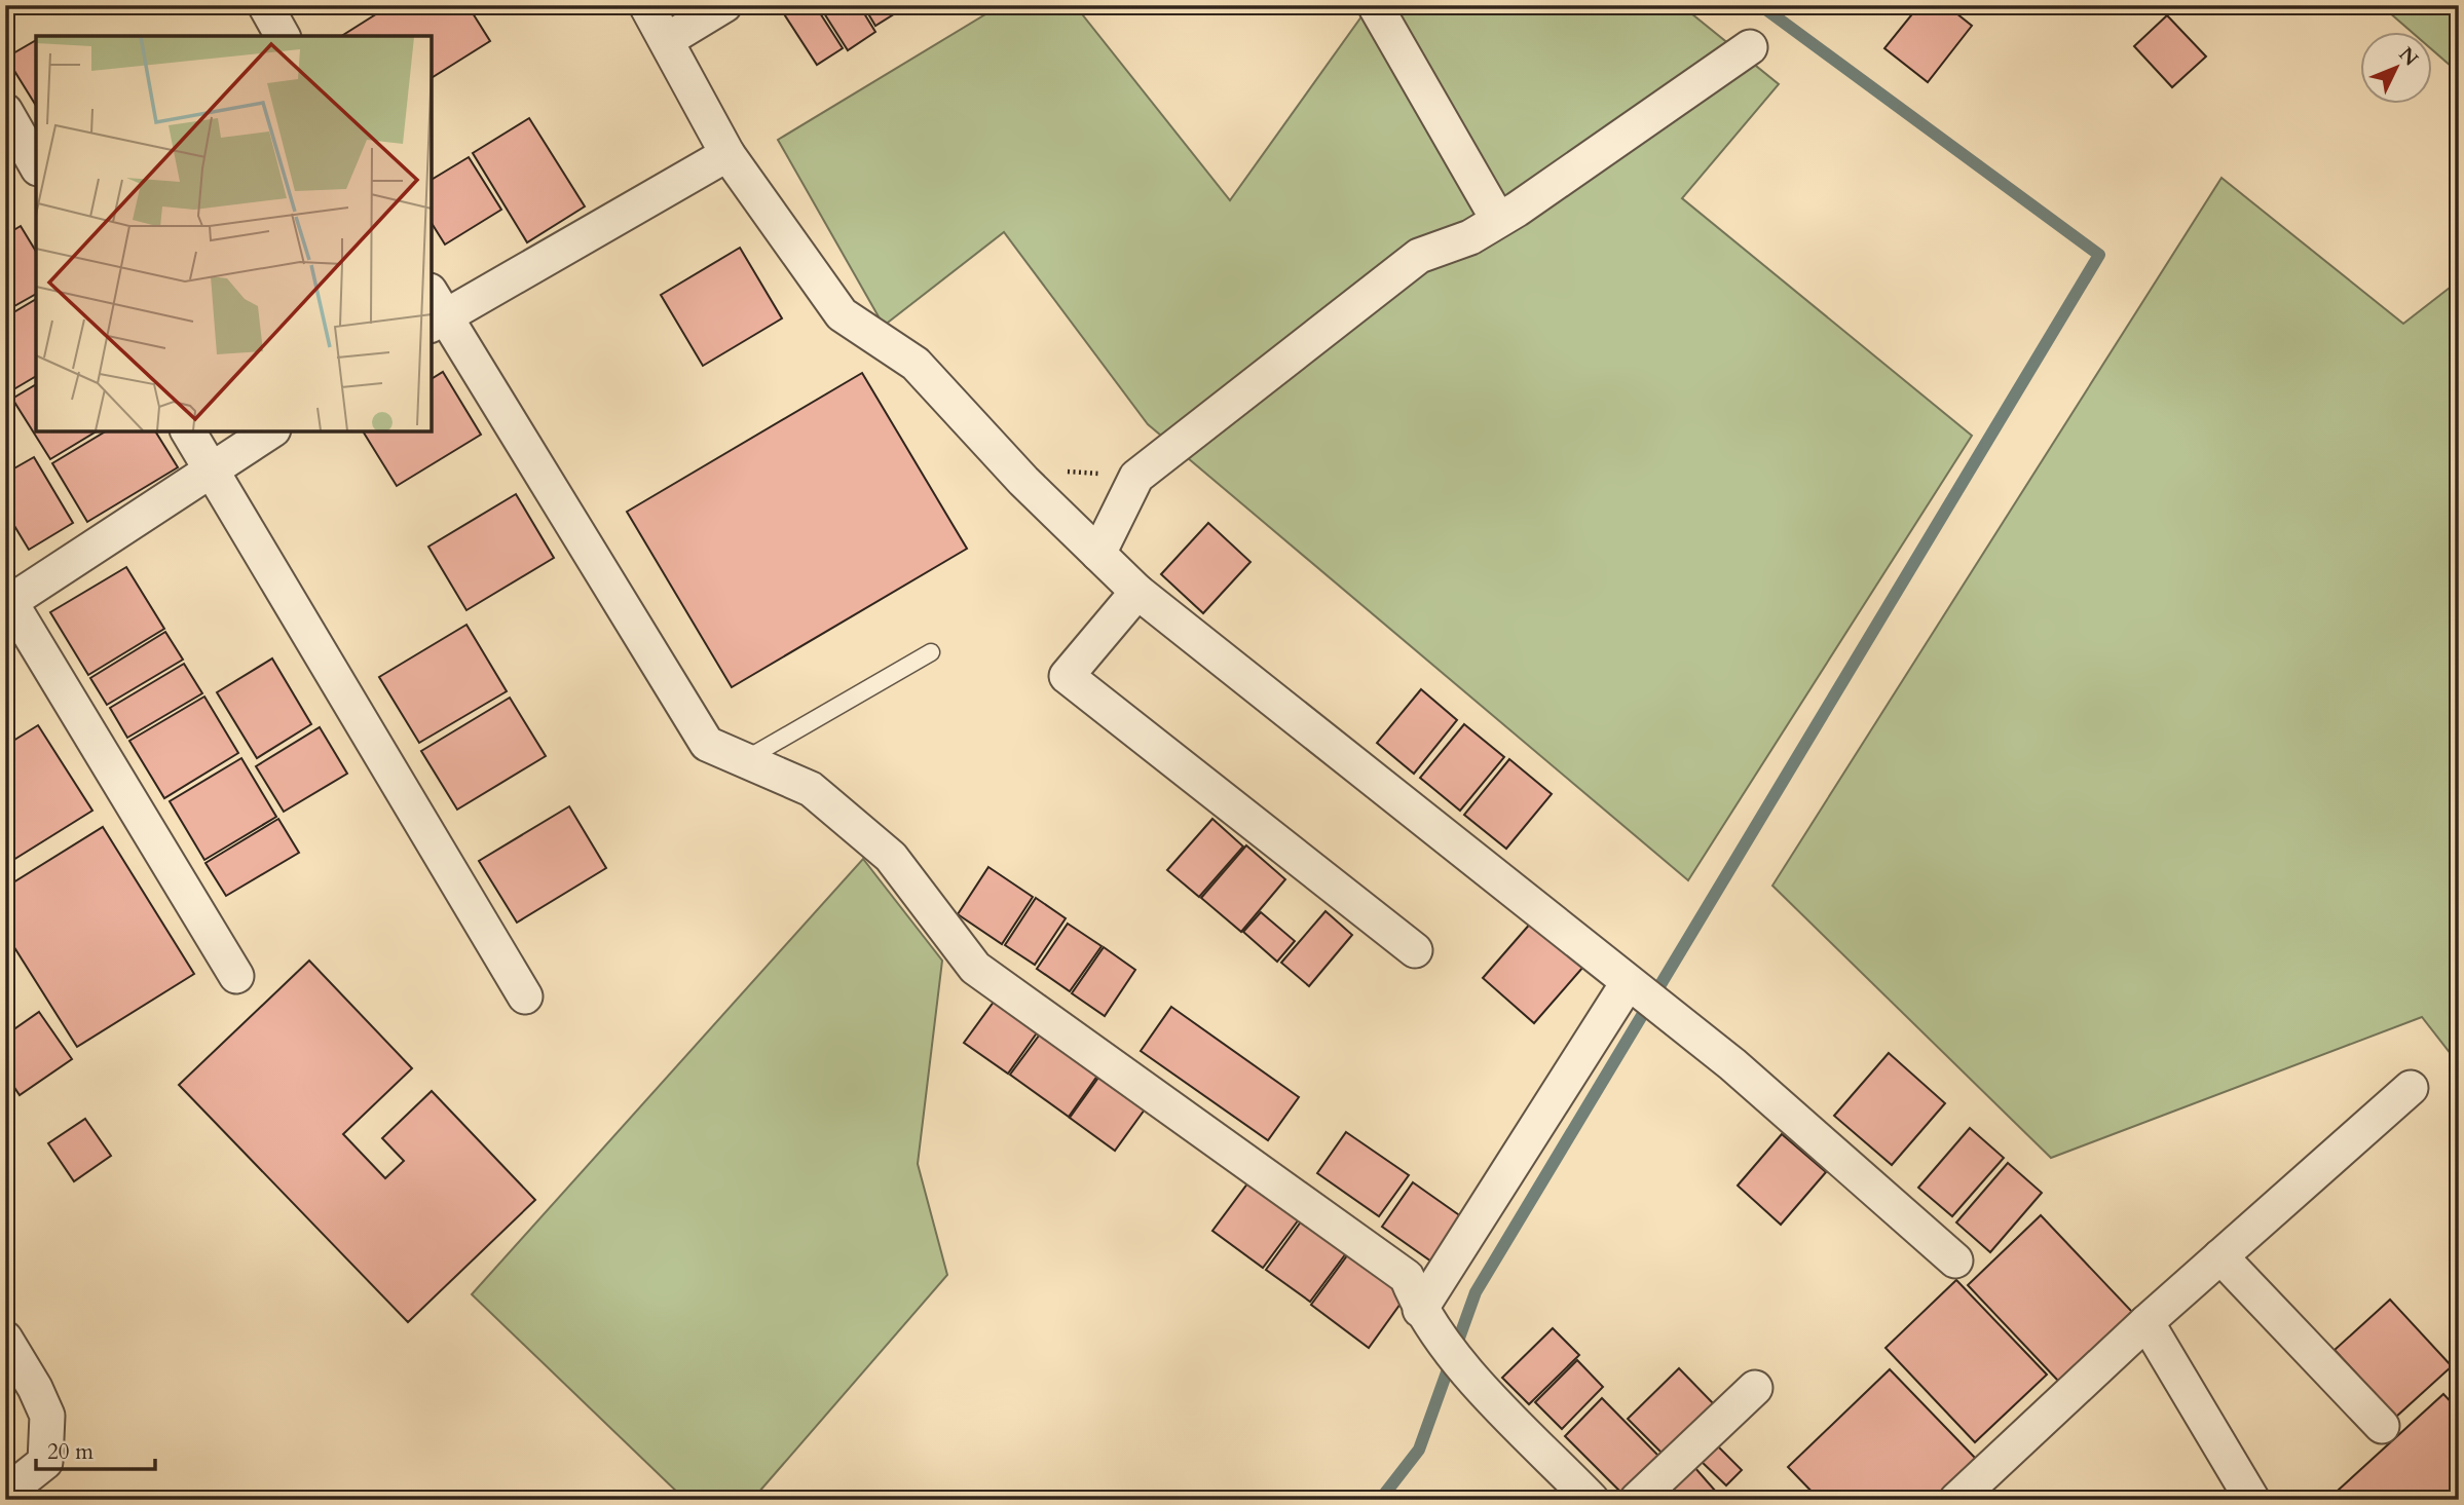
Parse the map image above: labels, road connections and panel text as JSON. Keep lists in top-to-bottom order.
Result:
{
  "scale_bar": "20 m",
  "north": "top right"
}
